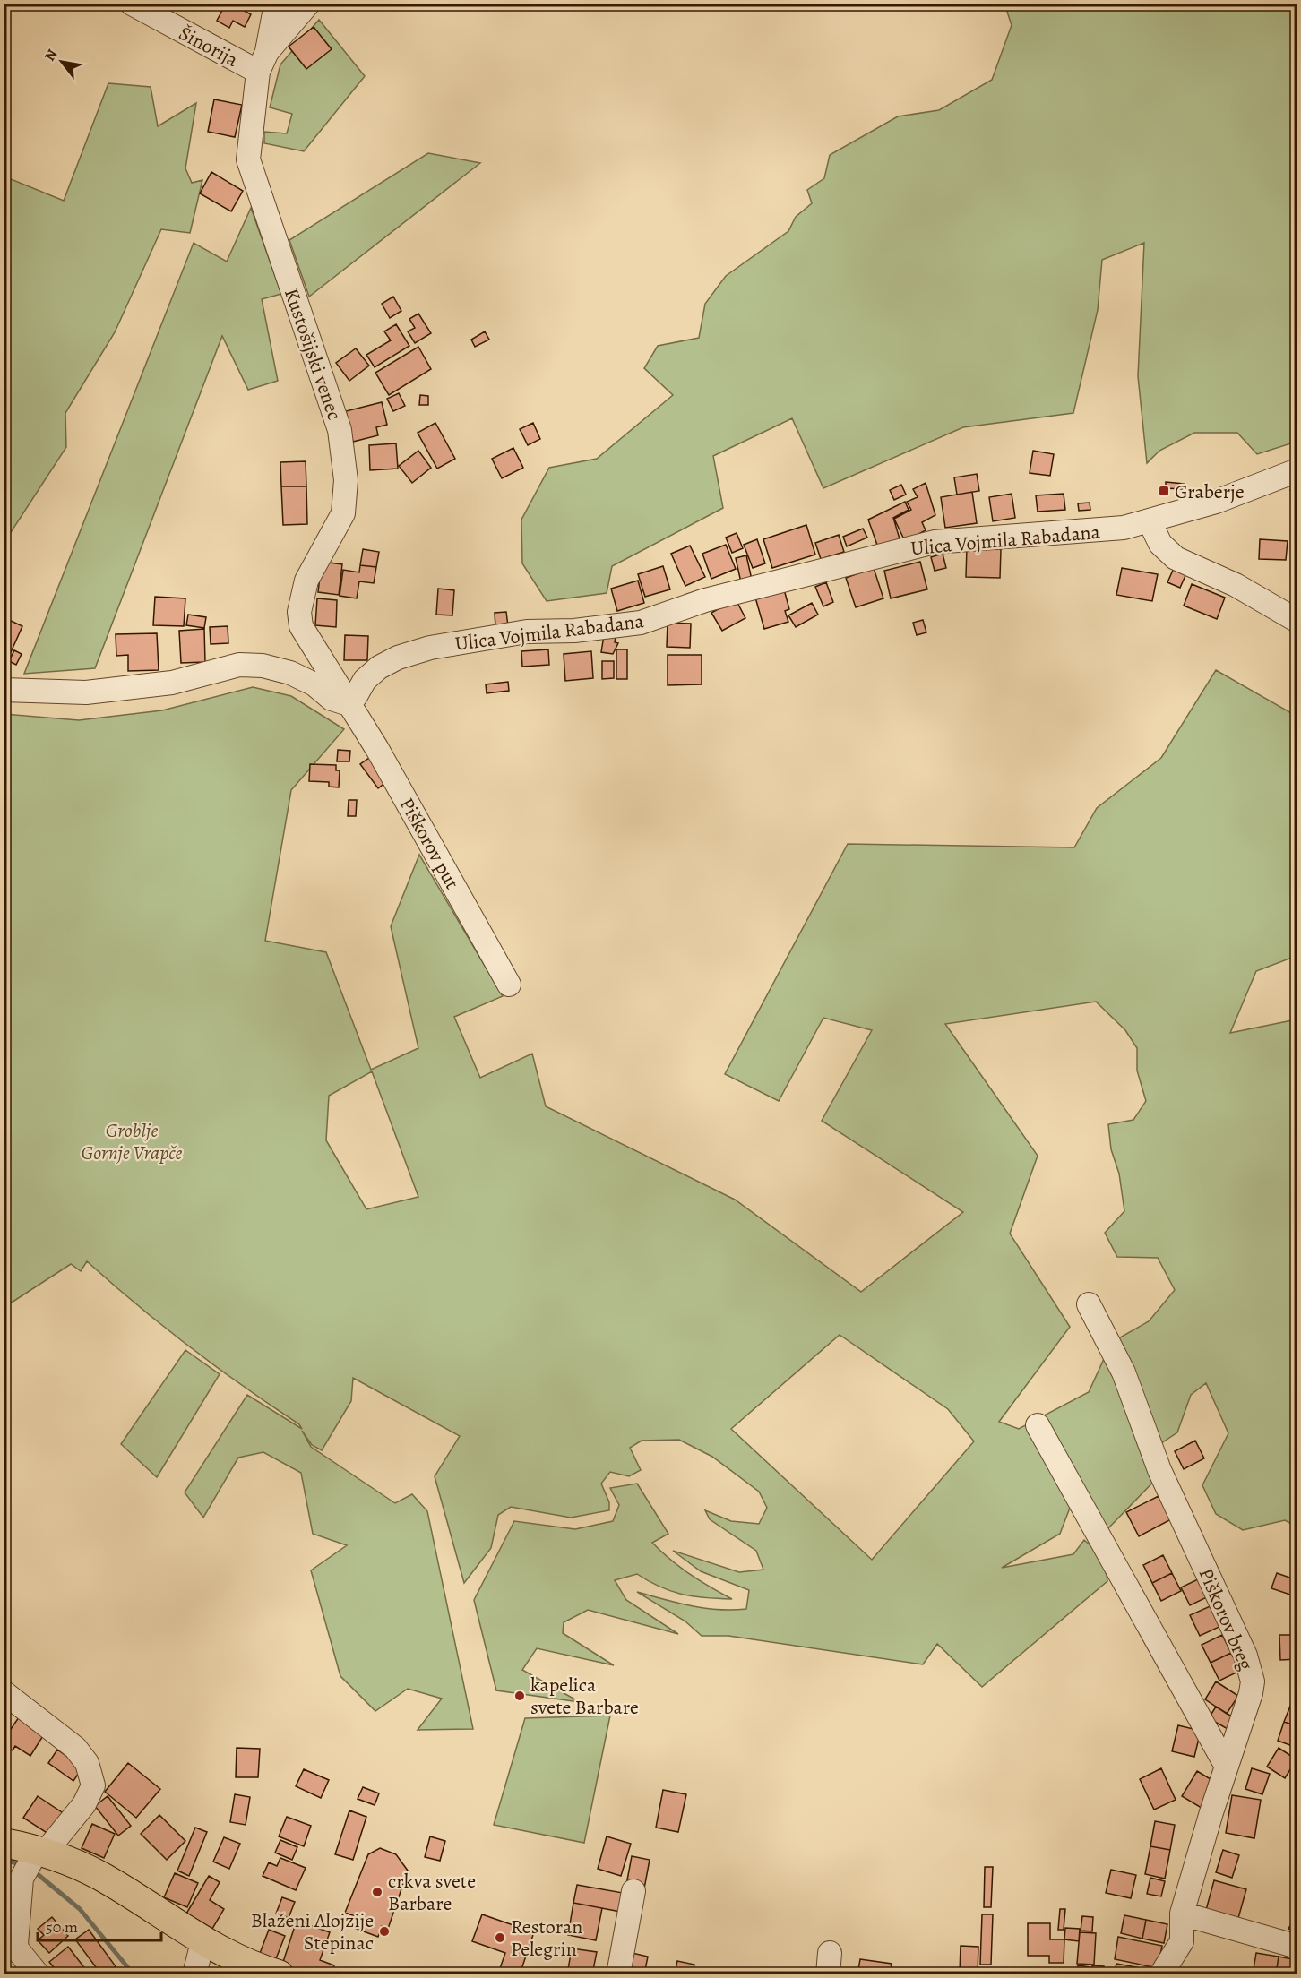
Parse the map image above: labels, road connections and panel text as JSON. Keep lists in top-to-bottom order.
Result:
{
  "streets": {
    "street": [
      "Šinorija",
      "Kustošijski venec",
      "Ulica Vojmila Rabadana",
      "Piškorov put",
      "Piškorov breg"
    ]
  },
  "crossings": [
    ["Šinorija", "Kustošijski venec"],
    ["Kustošijski venec", "Ulica Vojmila Rabadana"],
    ["Kustošijski venec", "Piškorov put"],
    ["Ulica Vojmila Rabadana", "Piškorov put"]
  ],
  "parks": ["Groblje Gornje Vrapče"],
  "places": {
    "transit": ["Graberje"],
    "other": [
      "kapelica svete Barbare",
      "crkva svete Barbare",
      "Blaženi Alojzije Stepinac",
      "Restoran Pelegrin"
    ]
  },
  "scale_bar": "50 m",
  "north": "top left"
}
